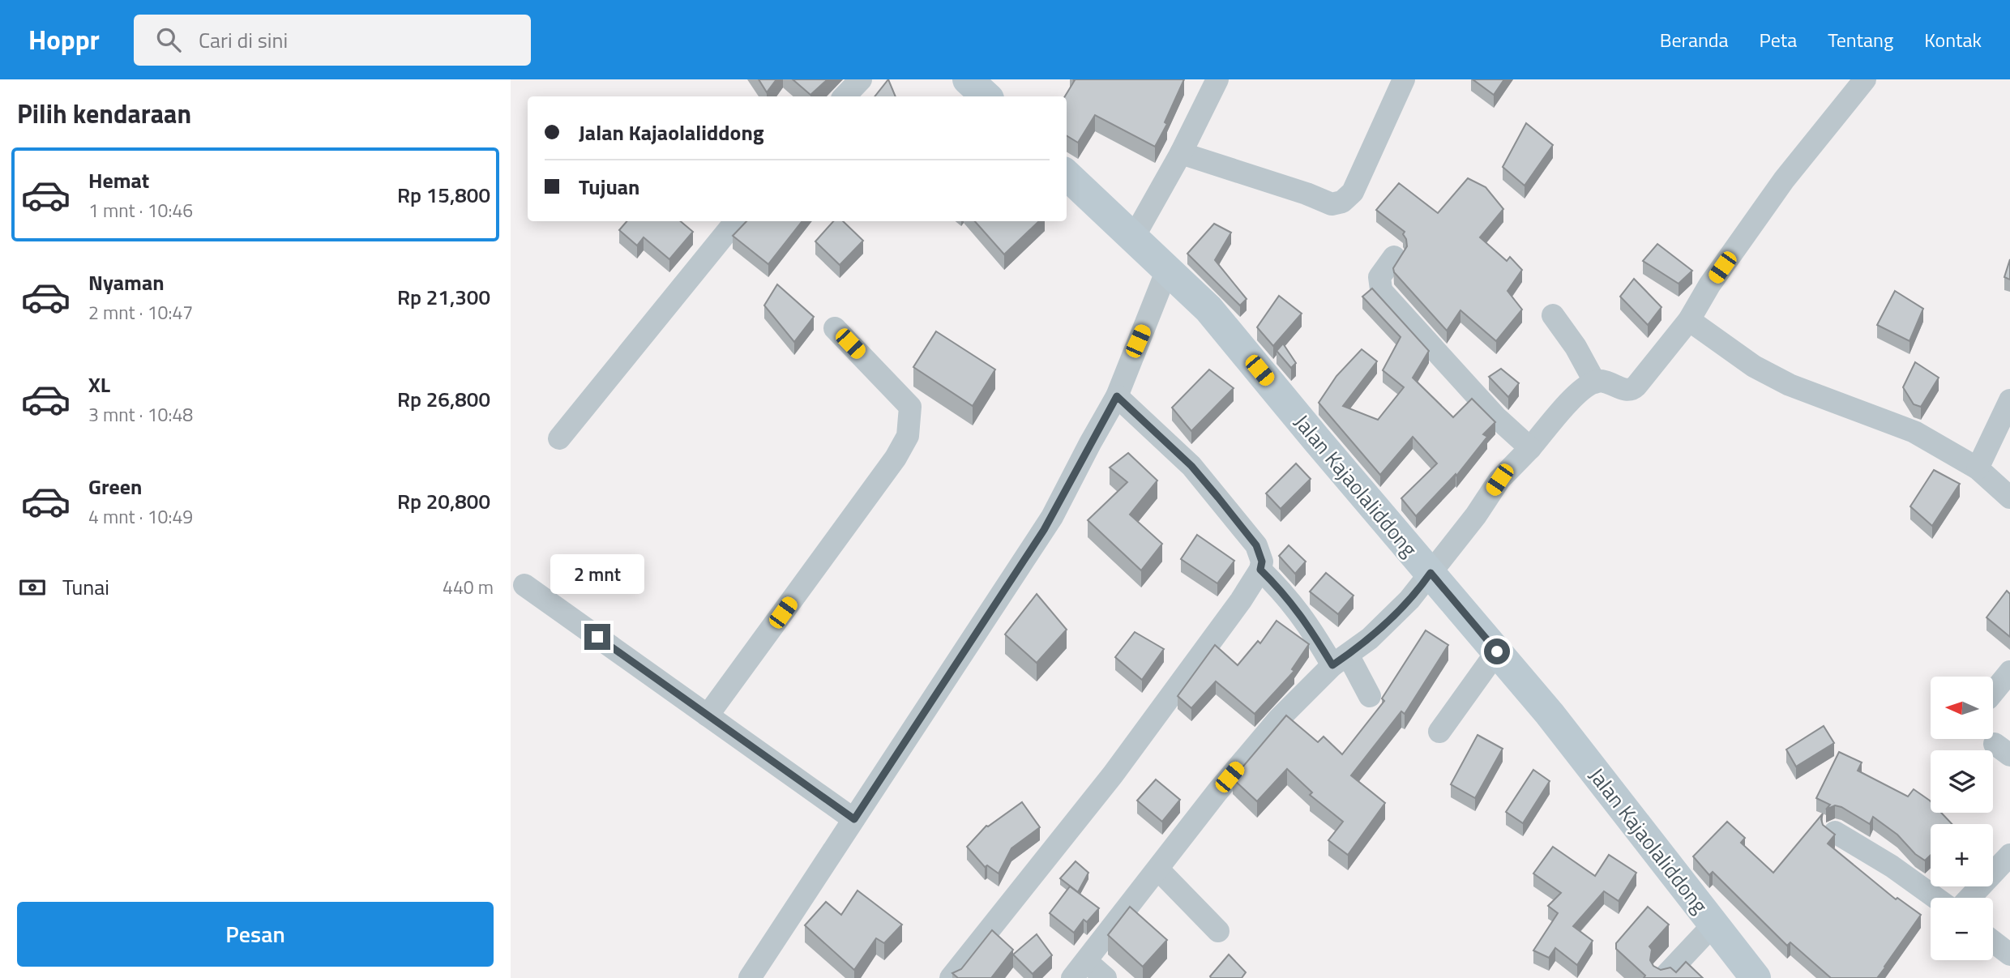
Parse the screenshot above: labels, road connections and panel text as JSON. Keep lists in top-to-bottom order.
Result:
{
  "streets": {
    "street": ["Jalan Kajaolaliddong"]
  },
  "north": "left",
  "page": {
    "header": "Hoppr",
    "search": "Cari di sini",
    "nav": [
      "Beranda",
      "Peta",
      "Tentang",
      "Kontak"
    ],
    "heading": "Pilih kendaraan",
    "banner": ["Jalan Kajaolaliddong", "Tujuan"],
    "list": [
      {
        "name": "Hemat",
        "note": "1 mnt · 10:46",
        "value": "Rp 15,800"
      },
      {
        "name": "Nyaman",
        "note": "2 mnt · 10:47",
        "value": "Rp 21,300"
      },
      {
        "name": "XL",
        "note": "3 mnt · 10:48",
        "value": "Rp 26,800"
      },
      {
        "name": "Green",
        "note": "4 mnt · 10:49",
        "value": "Rp 20,800"
      }
    ],
    "bubble": "2 mnt",
    "pay": ["Tunai", "440 m"],
    "map_buttons": ["+", "−"],
    "buttons": "Pesan"
  }
}
